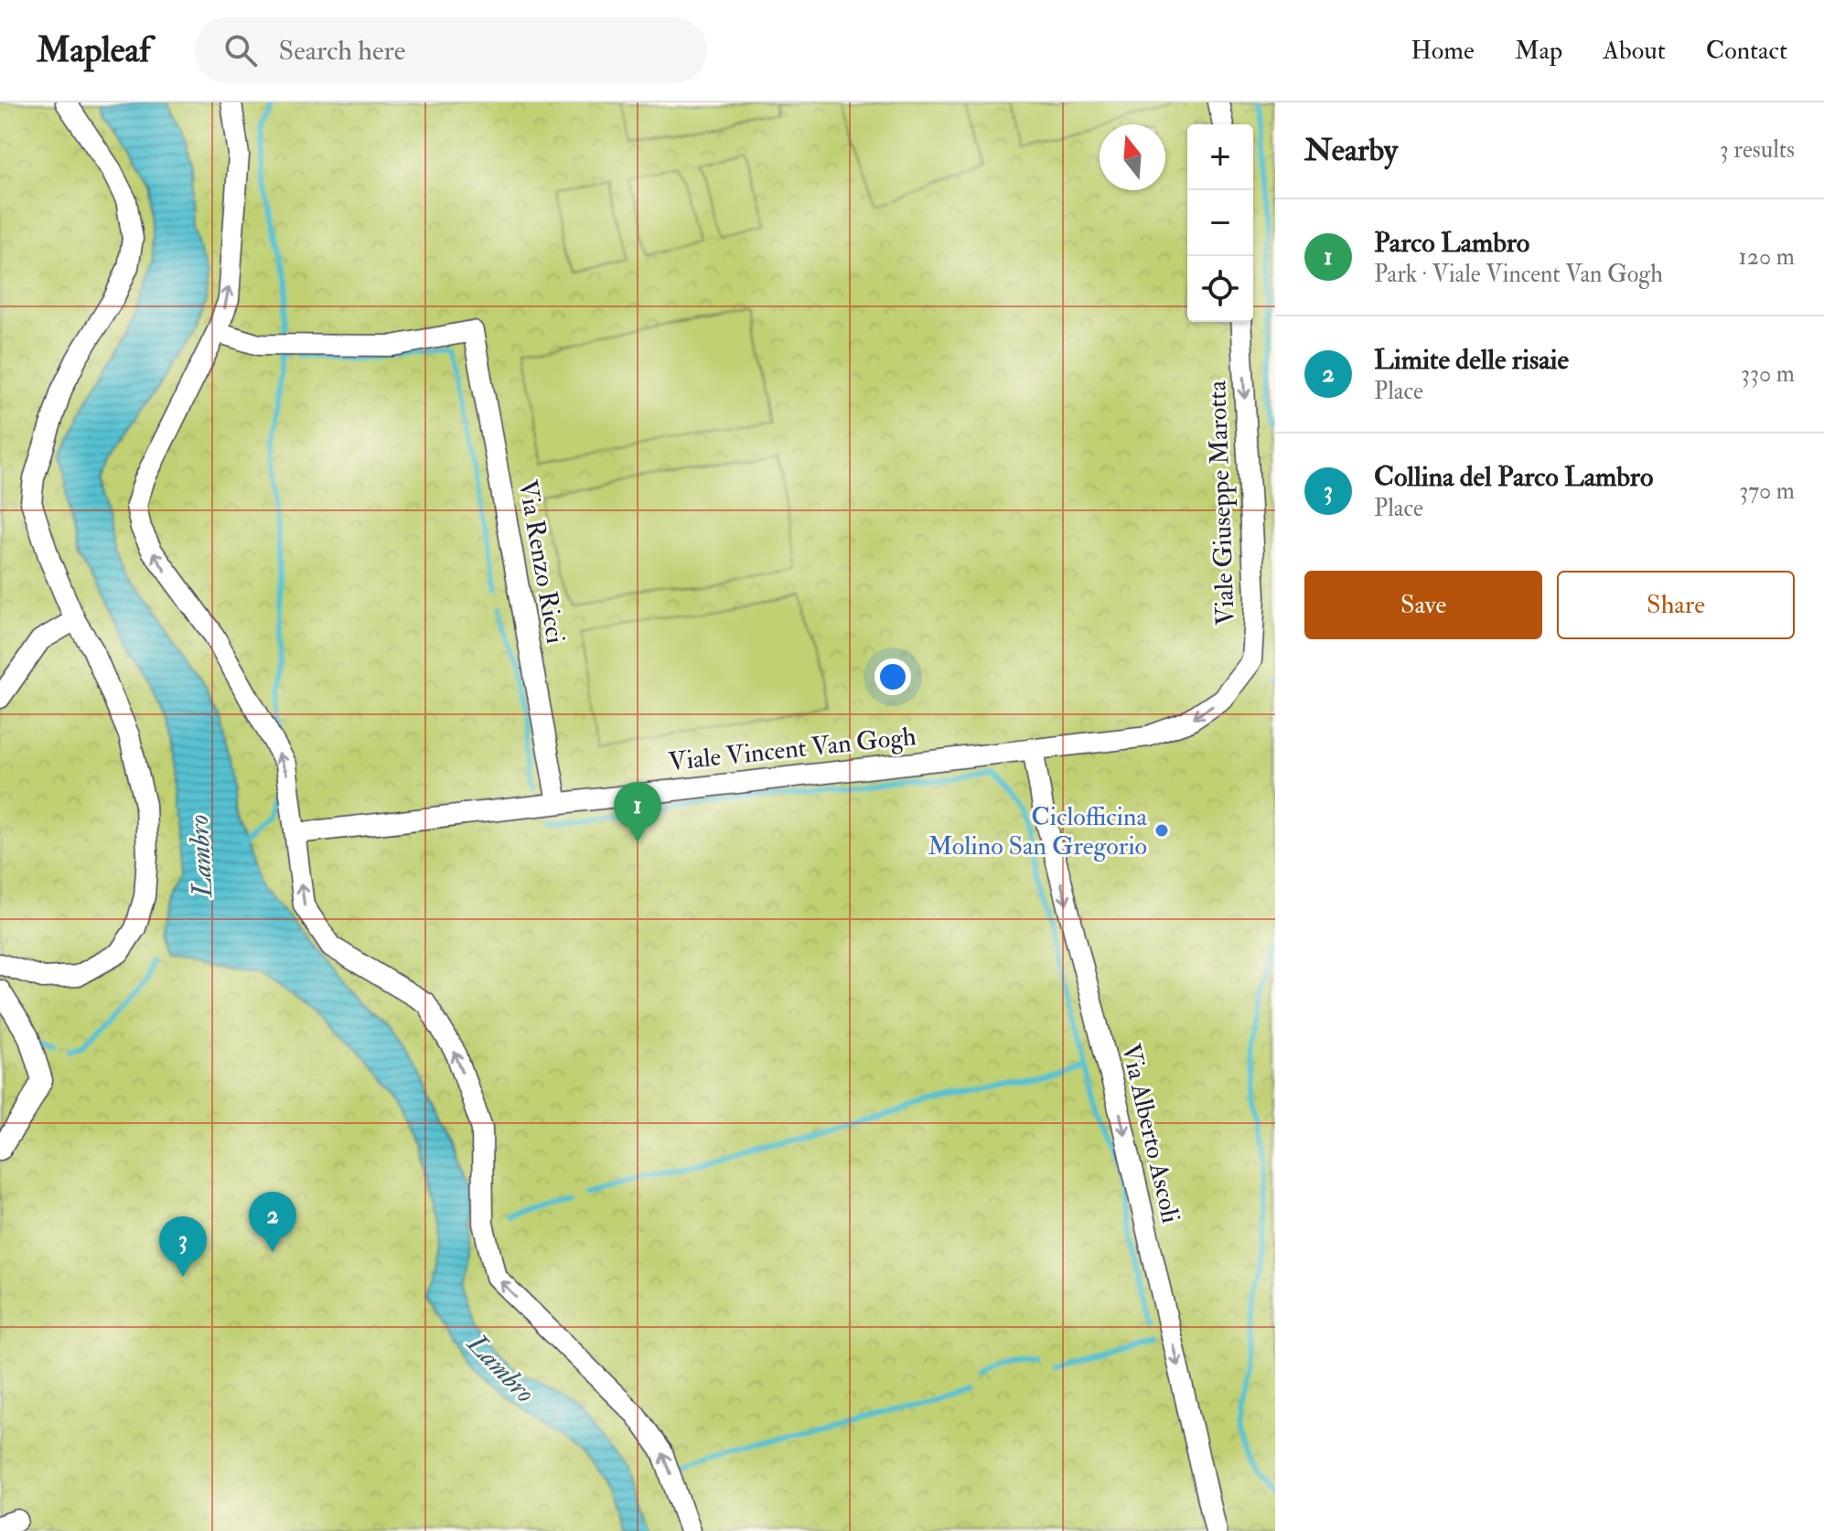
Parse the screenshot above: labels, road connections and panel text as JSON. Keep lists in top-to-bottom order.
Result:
{
  "streets": {
    "street": [
      "Viale Giuseppe Marotta",
      "Via Renzo Ricci",
      "Viale Vincent Van Gogh",
      "Via Alberto Ascoli"
    ]
  },
  "crossings": [
    ["Viale Giuseppe Marotta", "Viale Vincent Van Gogh"],
    ["Viale Giuseppe Marotta", "Via Alberto Ascoli"],
    ["Via Renzo Ricci", "Viale Vincent Van Gogh"],
    ["Viale Vincent Van Gogh", "Via Alberto Ascoli"]
  ],
  "one_way": ["Viale Giuseppe Marotta", "Via Alberto Ascoli"],
  "water": ["Lambro"],
  "places": ["Ciclofficina Molino San Gregorio"],
  "north": "top",
  "page": {
    "header": "Mapleaf",
    "search": "Search here",
    "nav": [
      "Home",
      "Map",
      "About",
      "Contact"
    ],
    "heading": ["Nearby", "3 results"],
    "map_buttons": ["+", "−"],
    "list": [
      {
        "mark": "1",
        "name": "Parco Lambro",
        "note": "Park · Viale Vincent Van Gogh",
        "value": "120 m"
      },
      {
        "mark": "2",
        "name": "Limite delle risaie",
        "note": "Place",
        "value": "330 m"
      },
      {
        "mark": "3",
        "name": "Collina del Parco Lambro",
        "note": "Place",
        "value": "370 m"
      }
    ],
    "buttons": ["Save", "Share"],
    "pins": ["1", "2", "3"]
  }
}
